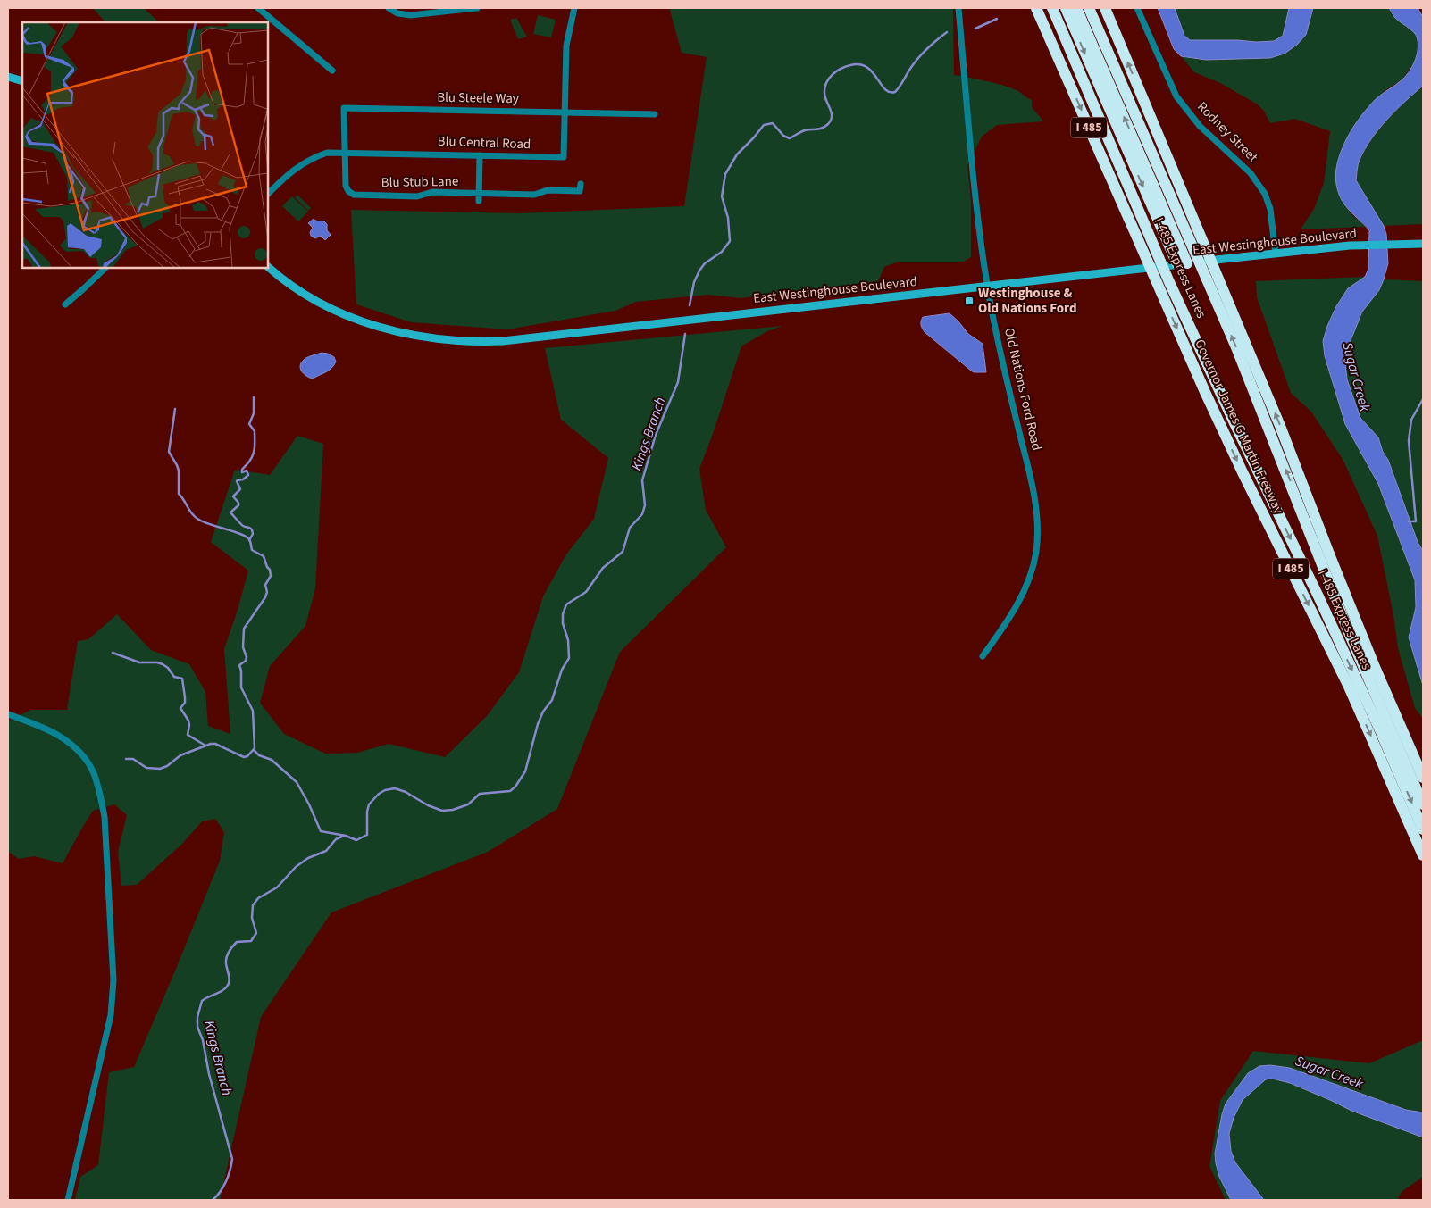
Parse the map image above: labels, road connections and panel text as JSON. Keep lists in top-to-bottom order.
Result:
{
  "streets": {
    "highway": ["I 485", "I-485 Express Lanes", "Governor James G Martin Freeway"],
    "main road": ["East Westinghouse Boulevard"],
    "street": [
      "Blu Steele Way",
      "Rodney Street",
      "Blu Central Road",
      "Blu Stub Lane",
      "Old Nations Ford Road"
    ]
  },
  "crossings": [
    ["Blu Steele Way", "Blu Central Road"],
    ["Blu Steele Way", "Blu Stub Lane"],
    ["I 485", "I-485 Express Lanes"],
    ["Rodney Street", "East Westinghouse Boulevard"],
    ["Blu Central Road", "Blu Stub Lane"],
    ["East Westinghouse Boulevard", "Old Nations Ford Road"]
  ],
  "water": ["Sugar Creek", "Kings Branch"],
  "places": {
    "transit": ["Westinghouse & Old Nations Ford"]
  }
}
